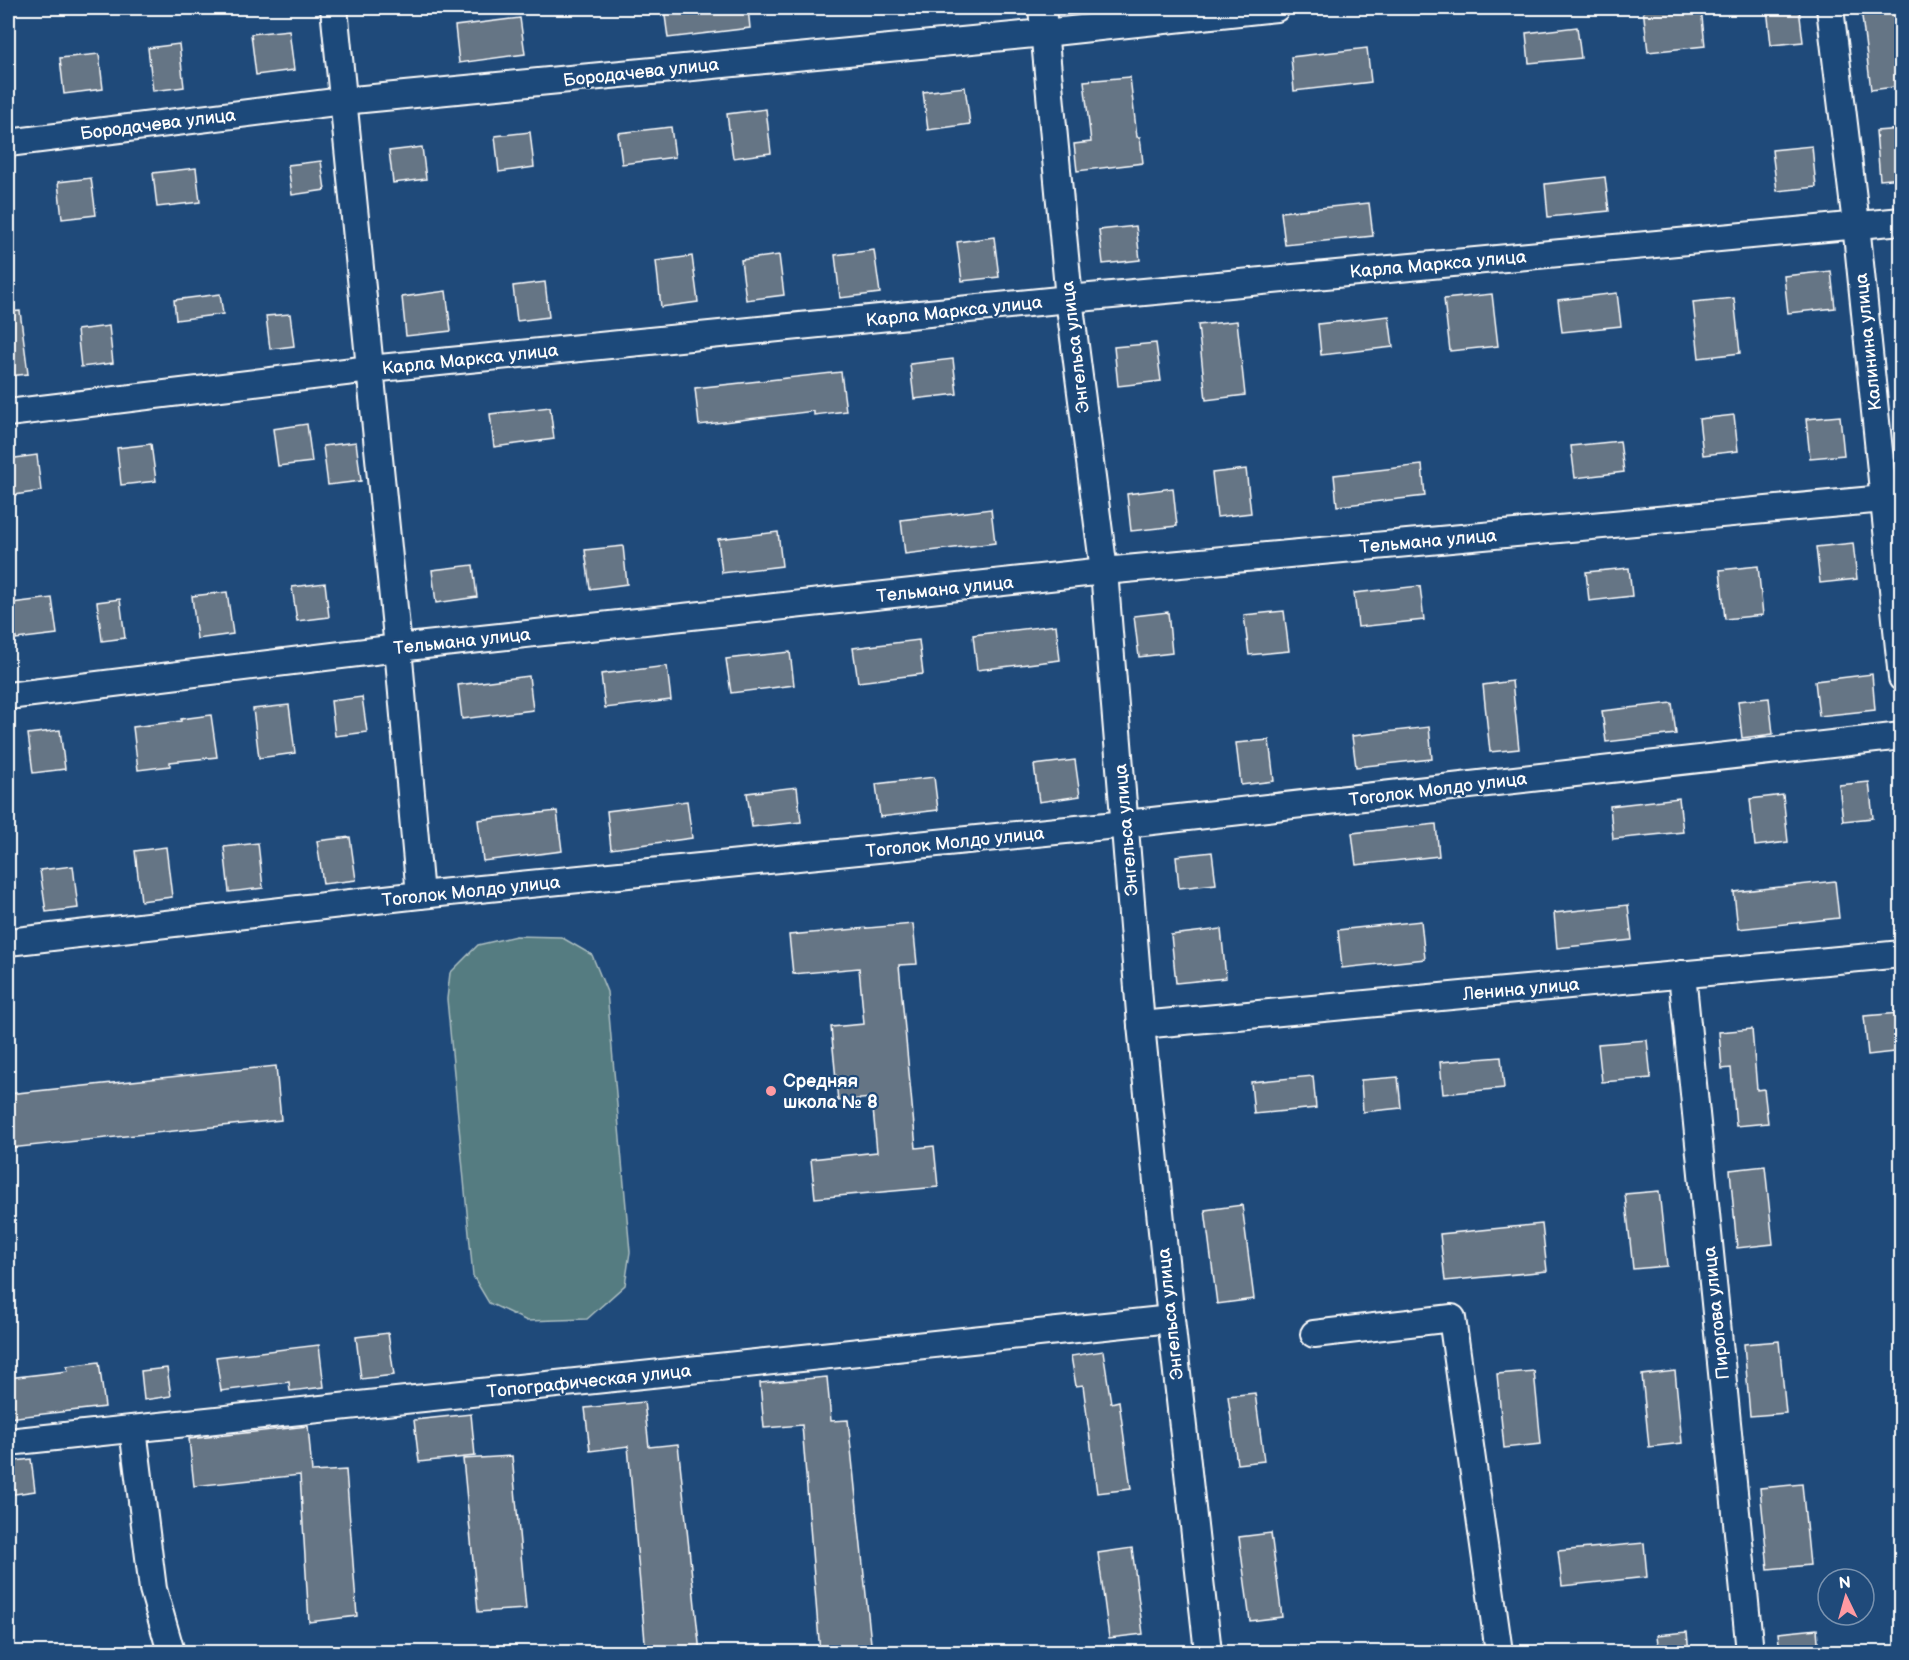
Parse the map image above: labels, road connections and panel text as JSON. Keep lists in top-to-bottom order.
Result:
{
  "streets": {
    "street": [
      "Бородачева улица",
      "Карла Маркса улица",
      "Калинина улица",
      "Энгельса улица",
      "Тельмана улица",
      "Тоголок Молдо улица",
      "Ленина улица",
      "Пирогова улица",
      "Топографическая улица"
    ]
  },
  "crossings": [
    ["Бородачева улица", "Энгельса улица"],
    ["Карла Маркса улица", "Калинина улица"],
    ["Карла Маркса улица", "Энгельса улица"],
    ["Калинина улица", "Тельмана улица"],
    ["Энгельса улица", "Тельмана улица"],
    ["Энгельса улица", "Тоголок Молдо улица"],
    ["Энгельса улица", "Ленина улица"],
    ["Энгельса улица", "Топографическая улица"],
    ["Ленина улица", "Пирогова улица"]
  ],
  "places": ["Средняя школа № 8"],
  "north": "top"
}
